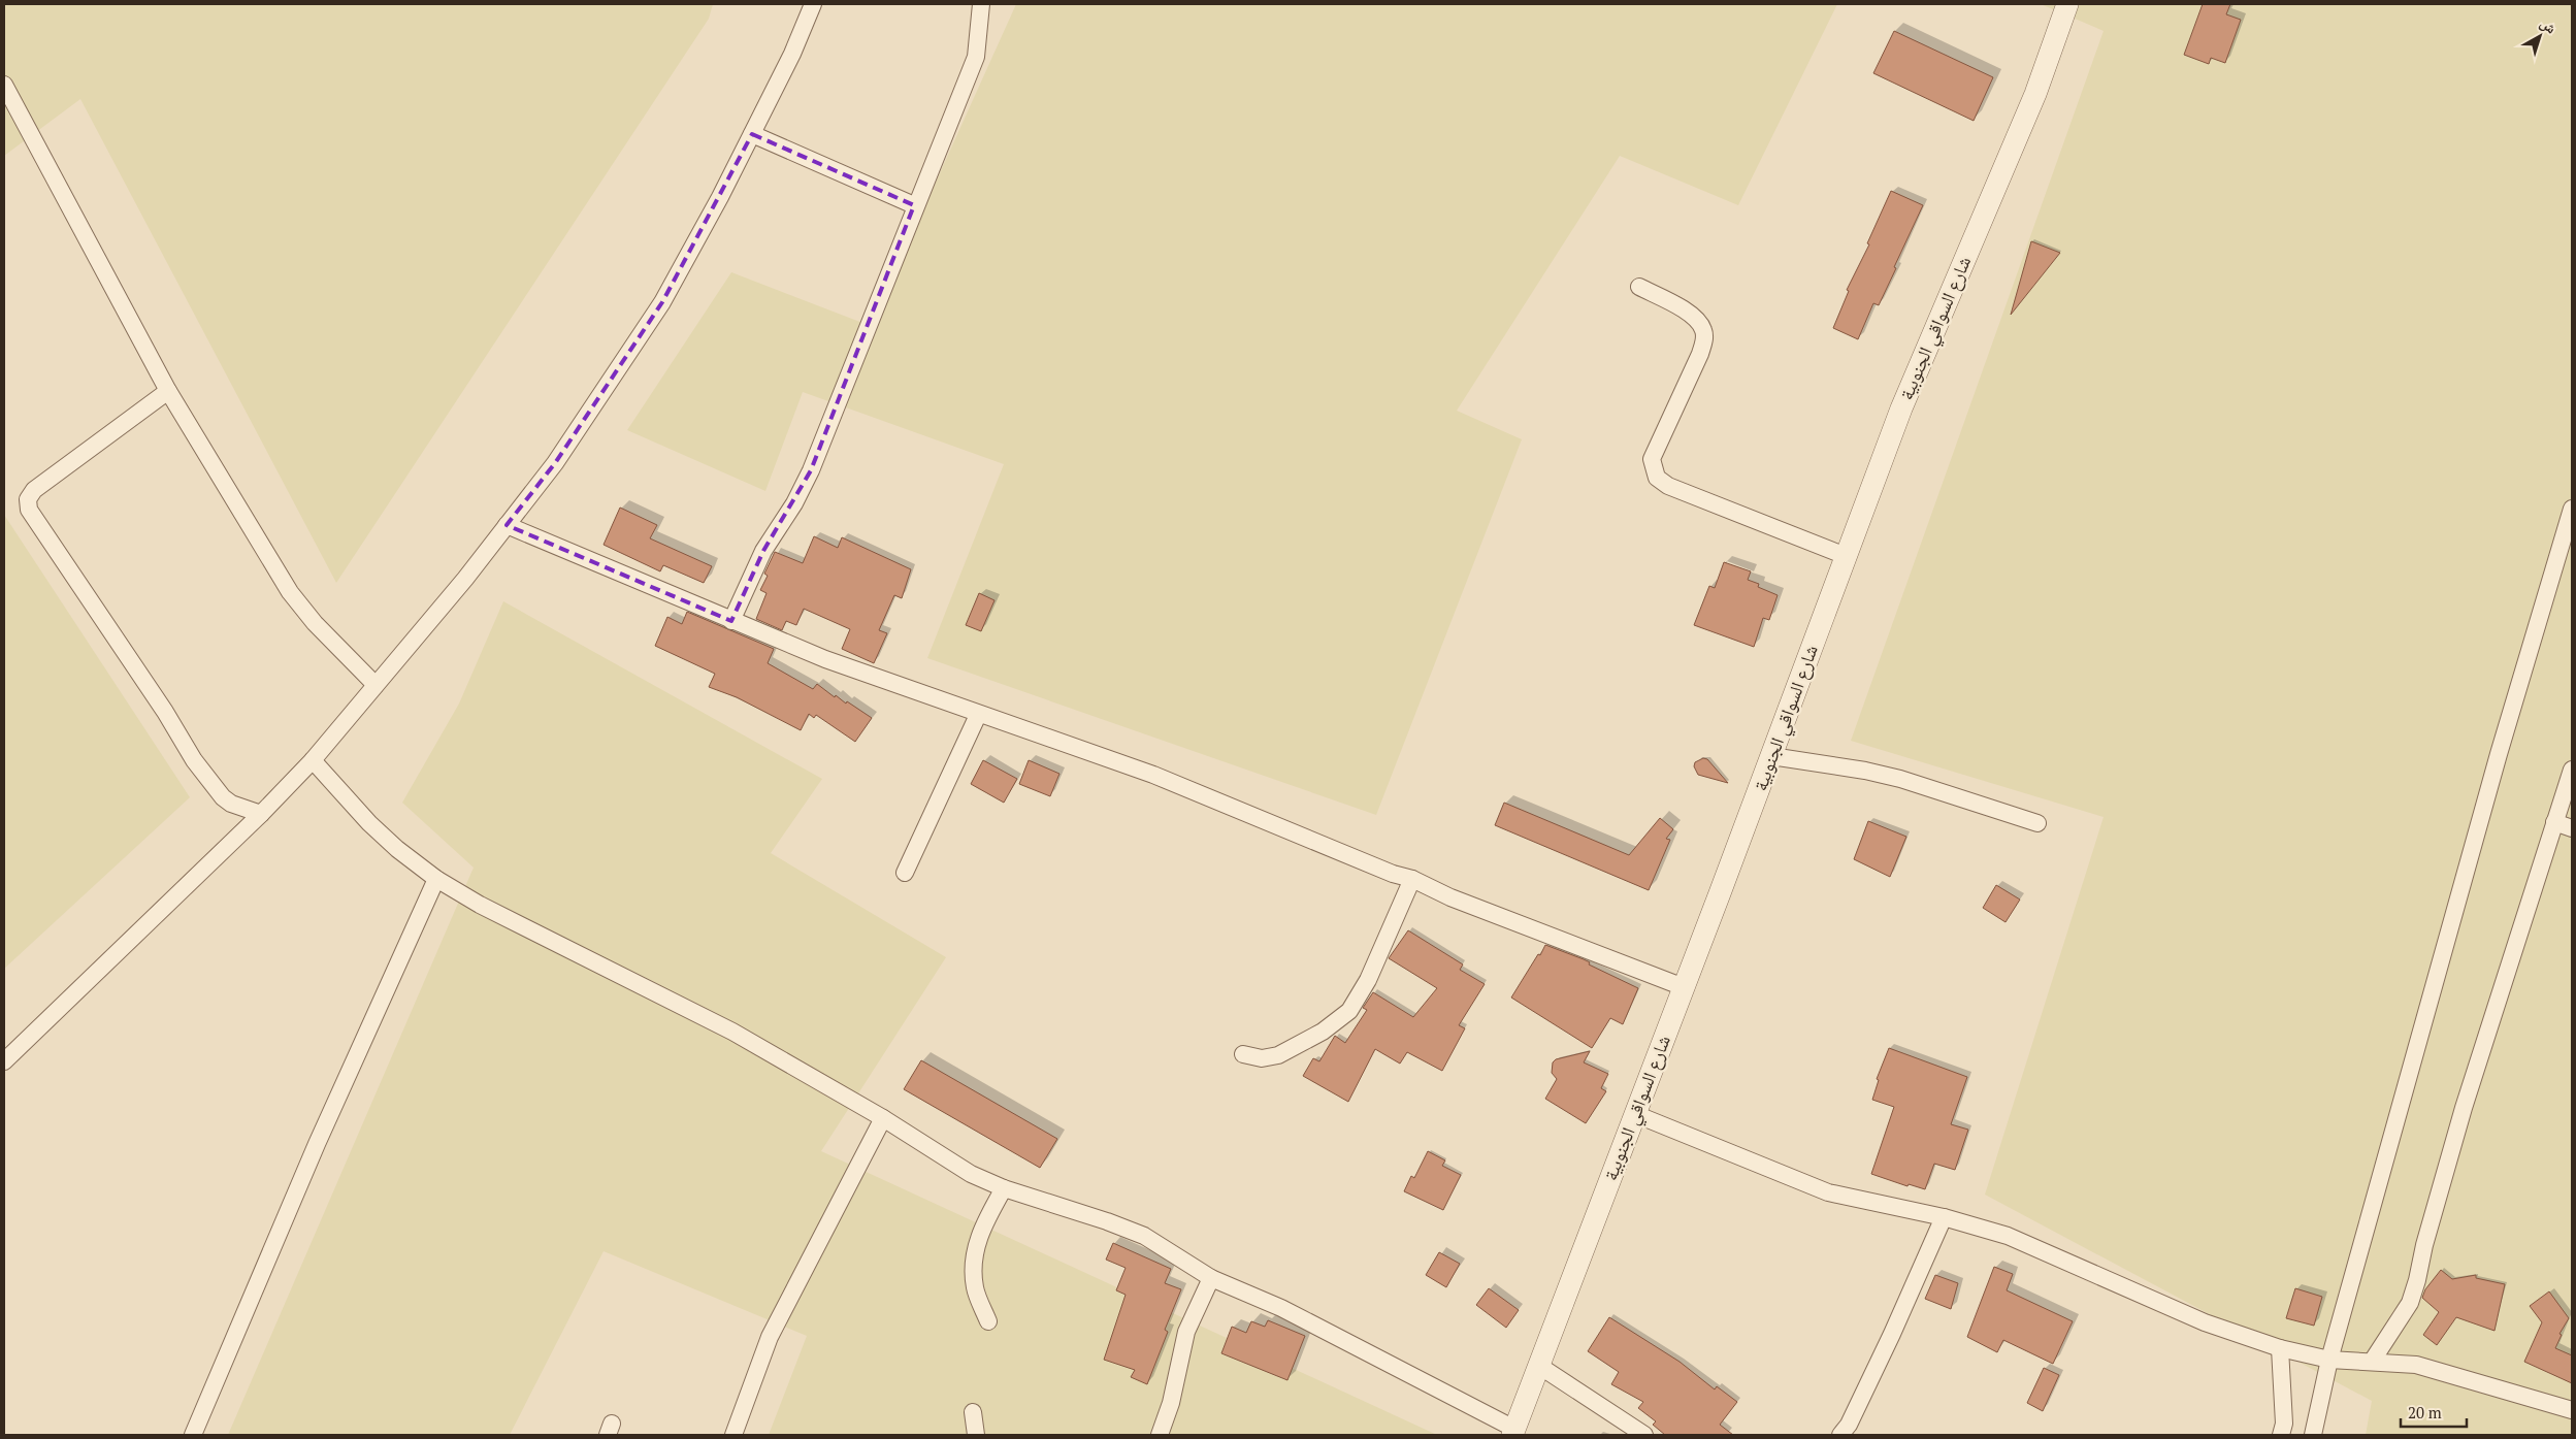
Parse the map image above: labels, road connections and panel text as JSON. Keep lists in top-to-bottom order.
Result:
{
  "streets": {
    "street": ["شارع السواقي الجنوبية"]
  },
  "scale_bar": "20 m",
  "north": "top right"
}
